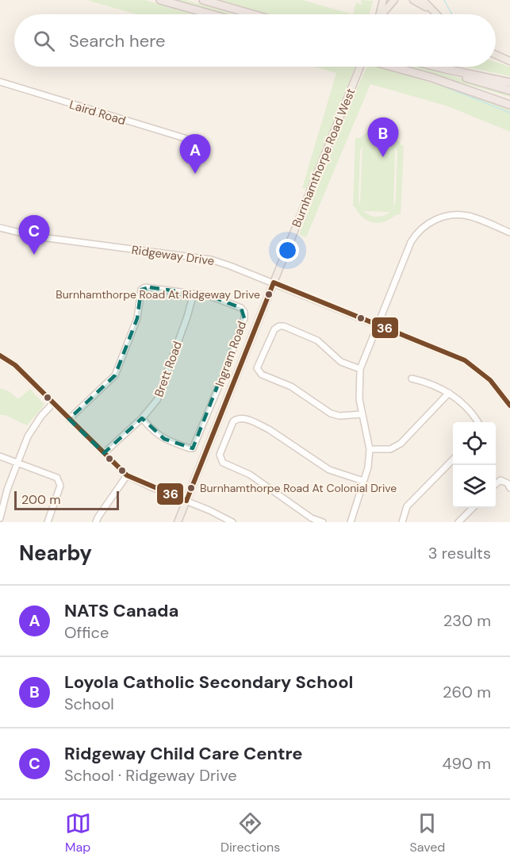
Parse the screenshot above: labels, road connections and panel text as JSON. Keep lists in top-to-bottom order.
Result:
{
  "streets": {
    "main road": ["Burnhamthorpe Road West"],
    "street": [
      "Laird Road",
      "Ridgeway Drive",
      "Ingram Road",
      "Brett Road"
    ]
  },
  "crossings": [
    ["Burnhamthorpe Road West", "Ridgeway Drive"],
    ["Ingram Road", "Brett Road"]
  ],
  "places": ["Burnhamthorpe Road At Ridgeway Drive", "Burnhamthorpe Road At Colonial Drive"],
  "lines": ["transit line 36"],
  "scale_bar": "200 m",
  "page": {
    "search": "Search here",
    "pins": ["B", "A", "C"],
    "scale": "200 m",
    "heading": ["Nearby", "3 results"],
    "list": [
      {
        "mark": "A",
        "name": "NATS Canada",
        "note": "Office",
        "value": "230 m"
      },
      {
        "mark": "B",
        "name": "Loyola Catholic Secondary School",
        "note": "School",
        "value": "260 m"
      },
      {
        "mark": "C",
        "name": "Ridgeway Child Care Centre",
        "note": "School · Ridgeway Drive",
        "value": "490 m"
      }
    ],
    "nav": ["Map", "Directions", "Saved"]
  }
}
